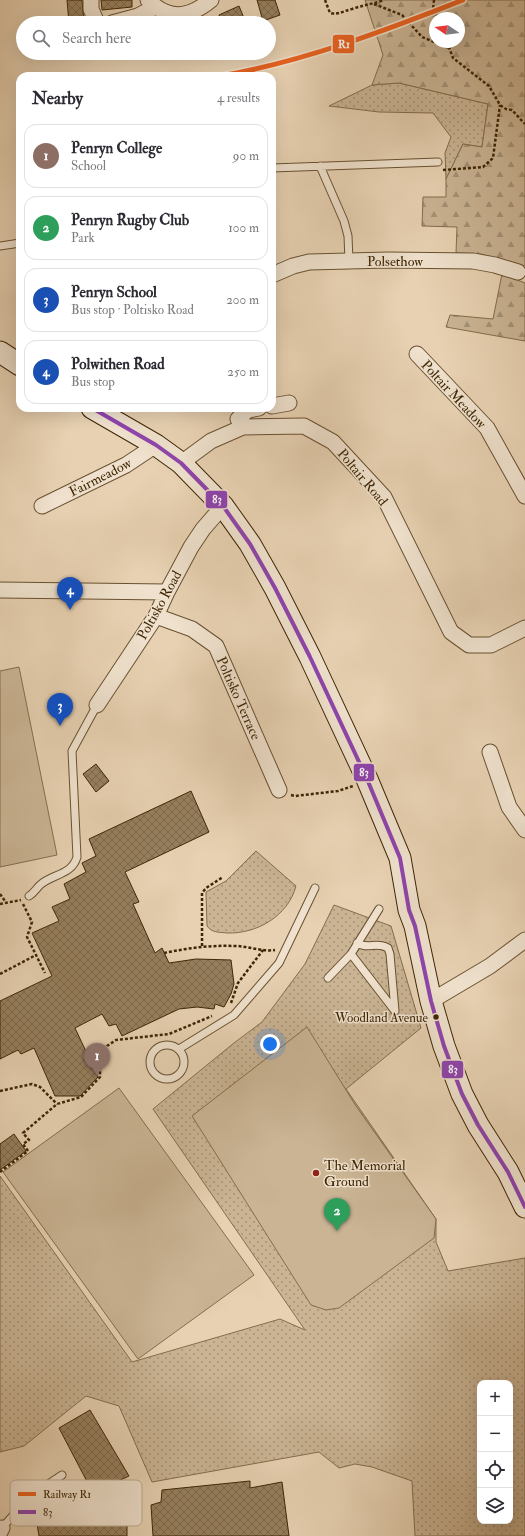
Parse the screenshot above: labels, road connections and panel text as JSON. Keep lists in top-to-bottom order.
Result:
{
  "streets": {
    "street": [
      "Polsethow",
      "Poltair Meadow",
      "Fairmeadow",
      "Poltair Road",
      "Poltisko Road",
      "Poltisko Terrace"
    ]
  },
  "crossings": [
    ["Poltisko Road", "Poltisko Terrace"]
  ],
  "places": ["Woodland Avenue", "The Memorial Ground"],
  "lines": ["rail line R1", "transit line 83"],
  "legend": ["Railway R1", "83"],
  "north": "left",
  "page": {
    "search": "Search here",
    "heading": ["Nearby", "4 results"],
    "list": [
      {
        "mark": "1",
        "name": "Penryn College",
        "note": "School",
        "value": "90 m"
      },
      {
        "mark": "2",
        "name": "Penryn Rugby Club",
        "note": "Park",
        "value": "100 m"
      },
      {
        "mark": "3",
        "name": "Penryn School",
        "note": "Bus stop · Poltisko Road",
        "value": "200 m"
      },
      {
        "mark": "4",
        "name": "Polwithen Road",
        "note": "Bus stop",
        "value": "250 m"
      }
    ],
    "pins": [
      "4",
      "3",
      "1",
      "2"
    ],
    "map_buttons": ["+", "−"]
  }
}
